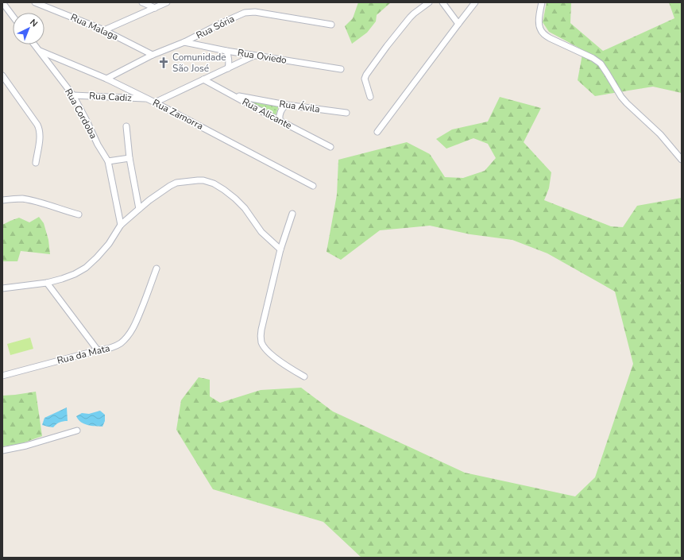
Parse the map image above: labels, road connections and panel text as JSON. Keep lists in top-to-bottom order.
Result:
{
  "streets": {
    "street": [
      "Rua Malaga",
      "Rua Sória",
      "Rua Oviedo",
      "Rua Cadiz",
      "Rua Ávila",
      "Rua Cordoba",
      "Rua Alicante",
      "Rua Zamorra",
      "Rua da Mata"
    ]
  },
  "crossings": [
    ["Rua Malaga", "Rua Sória"],
    ["Rua Sória", "Rua Oviedo"],
    ["Rua Sória", "Rua Zamorra"],
    ["Rua Cadiz", "Rua Cordoba"],
    ["Rua Cadiz", "Rua Zamorra"],
    ["Rua Ávila", "Rua Alicante"],
    ["Rua Cordoba", "Rua Zamorra"]
  ],
  "places": {
    "church": ["Comunidade São José"]
  },
  "north": "top right"
}
